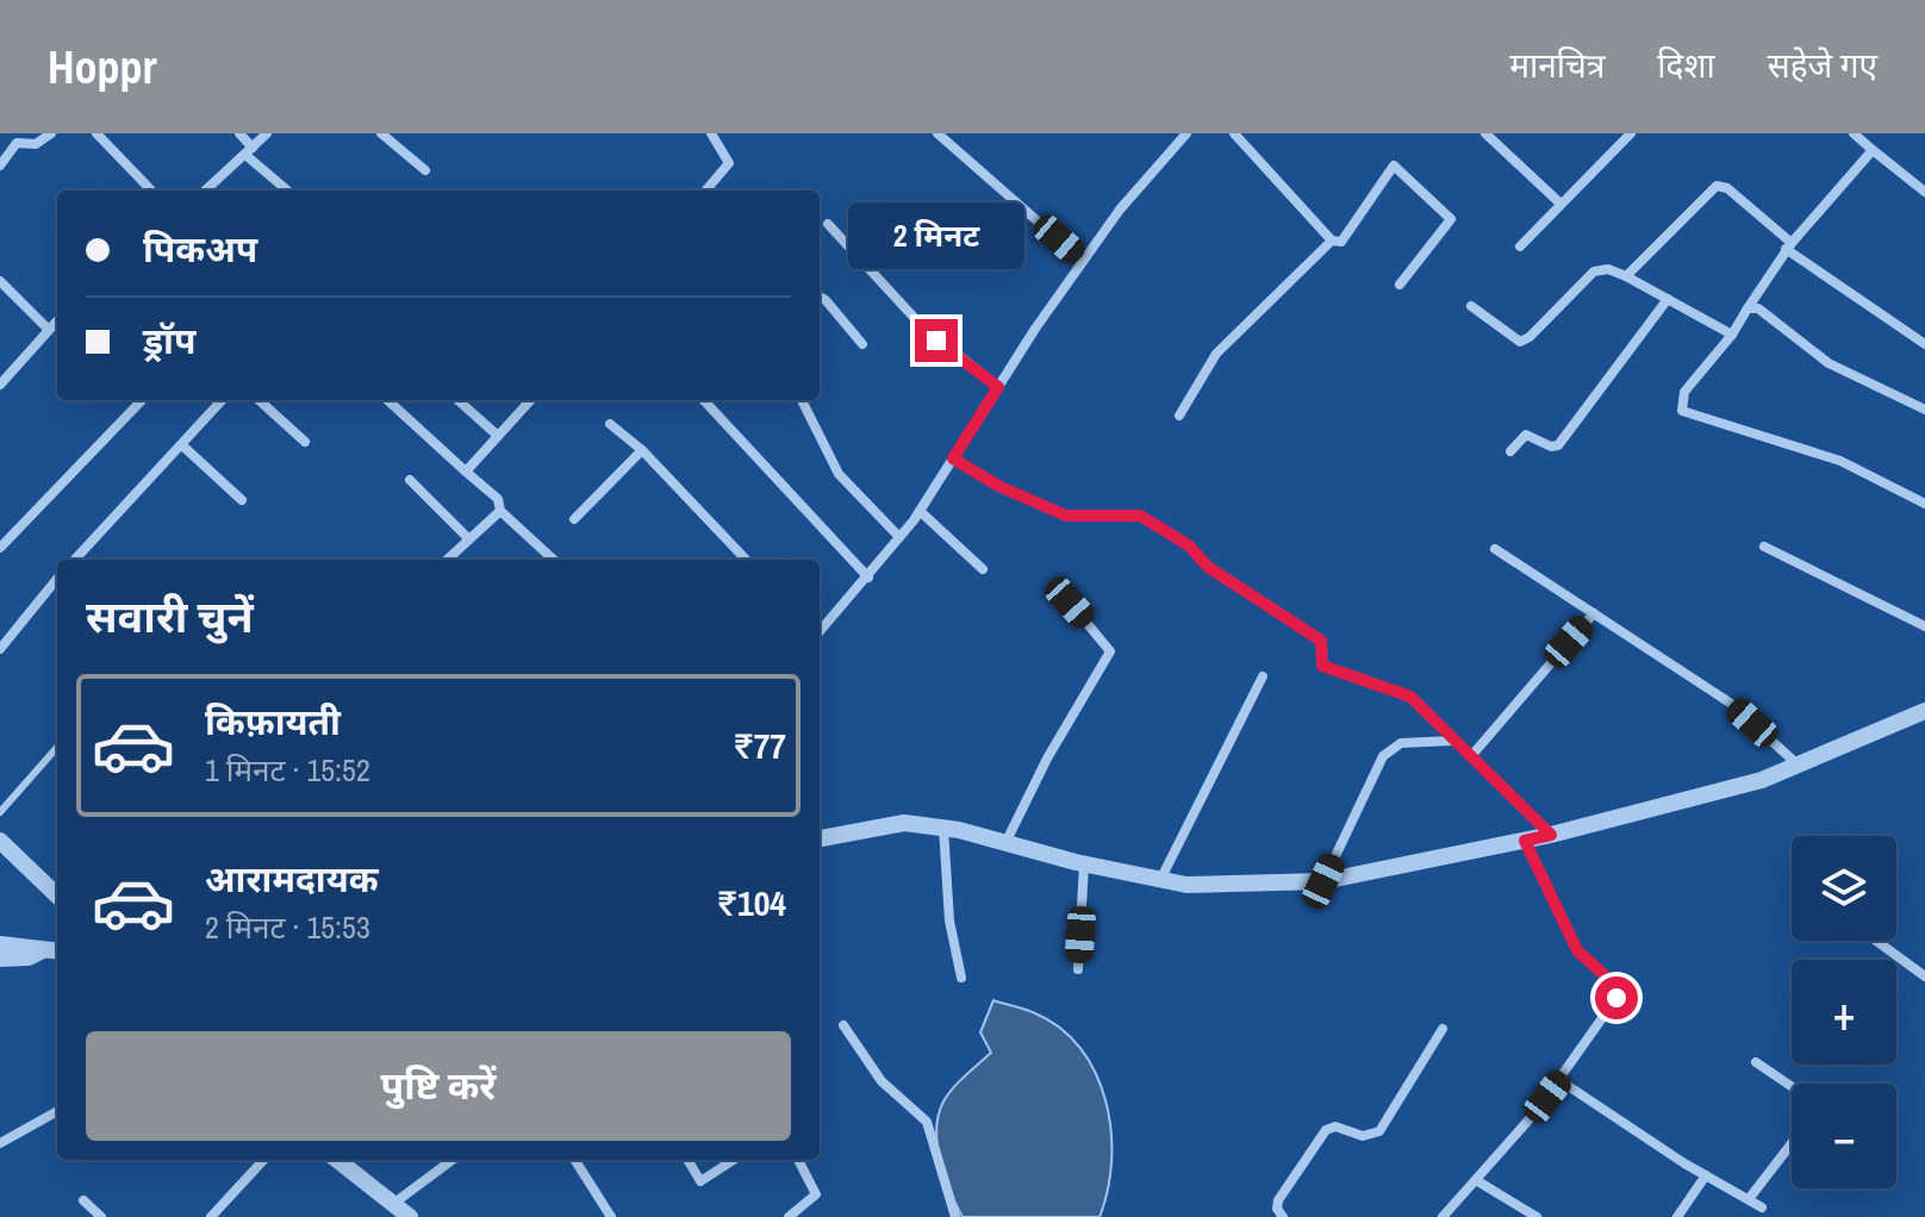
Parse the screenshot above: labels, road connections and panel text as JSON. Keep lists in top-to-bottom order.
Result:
{
  "page": {
    "header": "Hoppr",
    "nav": ["मानचित्र", "दिशा", "सहेजे गए"],
    "banner": ["पिकअप", "ड्रॉप"],
    "bubble": "2 मिनट",
    "heading": "सवारी चुनें",
    "list": [
      {
        "name": "किफ़ायती",
        "note": "1 मिनट · 15:52",
        "value": "₹77"
      },
      {
        "name": "आरामदायक",
        "note": "2 मिनट · 15:53",
        "value": "₹104"
      }
    ],
    "map_buttons": ["+", "−"],
    "buttons": "पुष्टि करें"
  }
}
